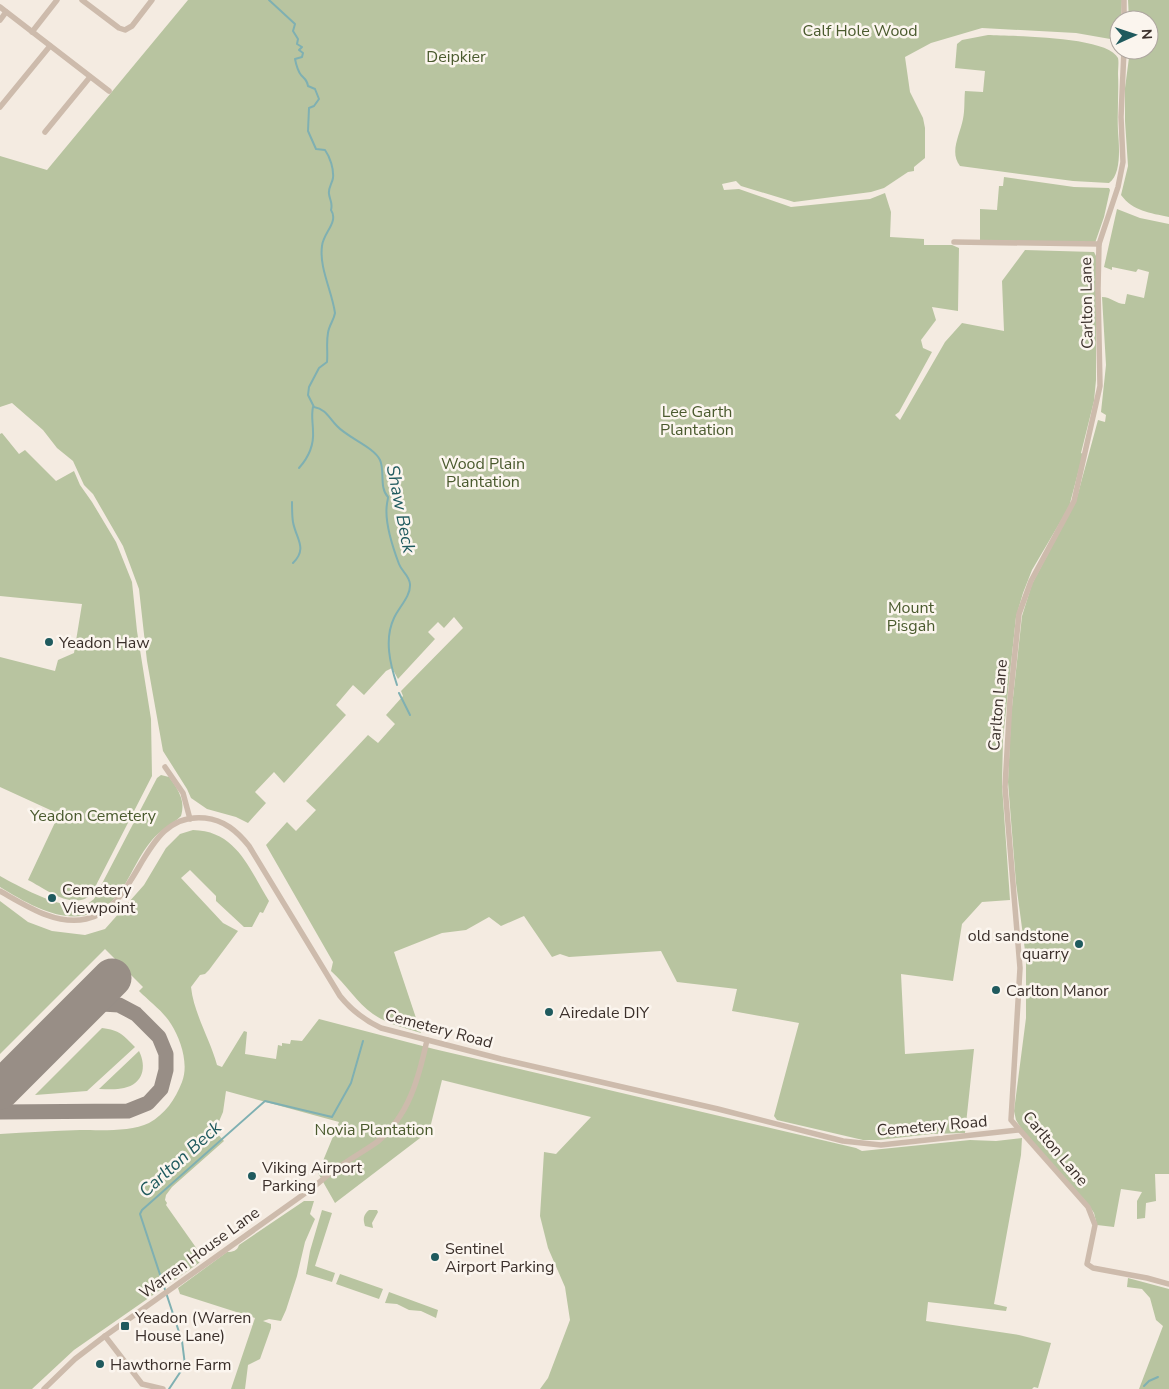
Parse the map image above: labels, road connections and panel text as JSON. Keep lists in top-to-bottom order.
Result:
{
  "streets": {
    "street": ["Carlton Lane", "Cemetery Road", "Warren House Lane"]
  },
  "crossings": [
    ["Carlton Lane", "Cemetery Road"],
    ["Cemetery Road", "Warren House Lane"]
  ],
  "water": ["Shaw Beck", "Carlton Beck"],
  "parks": [
    "Calf Hole Wood",
    "Deipkier",
    "Lee Garth Plantation",
    "Wood Plain Plantation",
    "Mount Pisgah",
    "Yeadon Cemetery",
    "Novia Plantation"
  ],
  "places": {
    "other": [
      "Yeadon Haw",
      "Cemetery Viewpoint",
      "old sandstone quarry",
      "Carlton Manor",
      "Airedale DIY",
      "Viking Airport Parking",
      "Sentinel Airport Parking",
      "Hawthorne Farm"
    ],
    "transit": ["Yeadon (Warren House Lane)"]
  },
  "north": "right"
}
